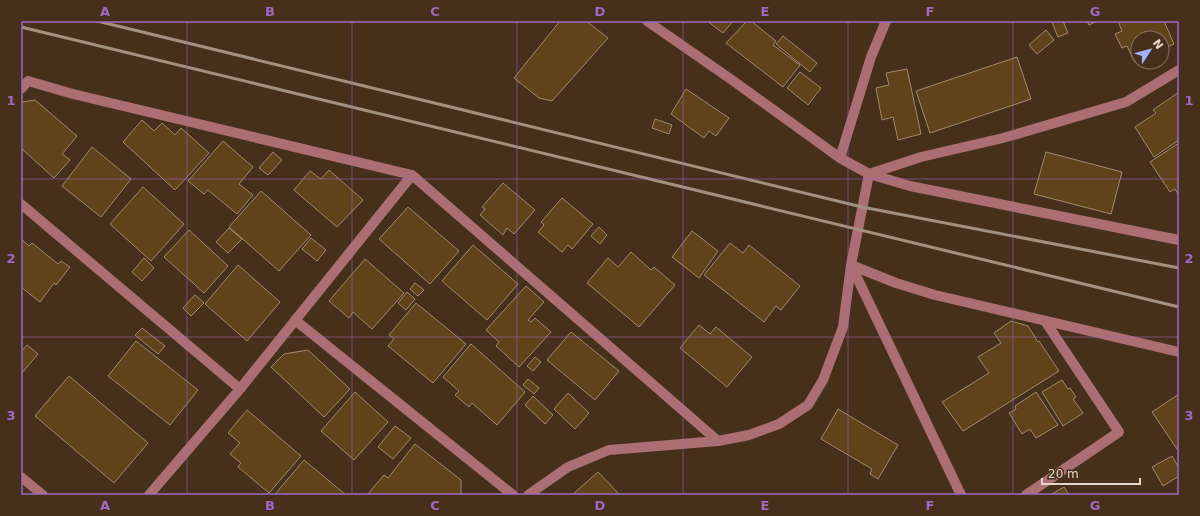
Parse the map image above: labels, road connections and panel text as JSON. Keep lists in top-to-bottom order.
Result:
{
  "scale_bar": "20 m",
  "north": "top right",
  "grid": {
    "columns": [
      "A",
      "B",
      "C",
      "D",
      "E",
      "F",
      "G"
    ],
    "rows": ["1", "2", "3"]
  }
}
